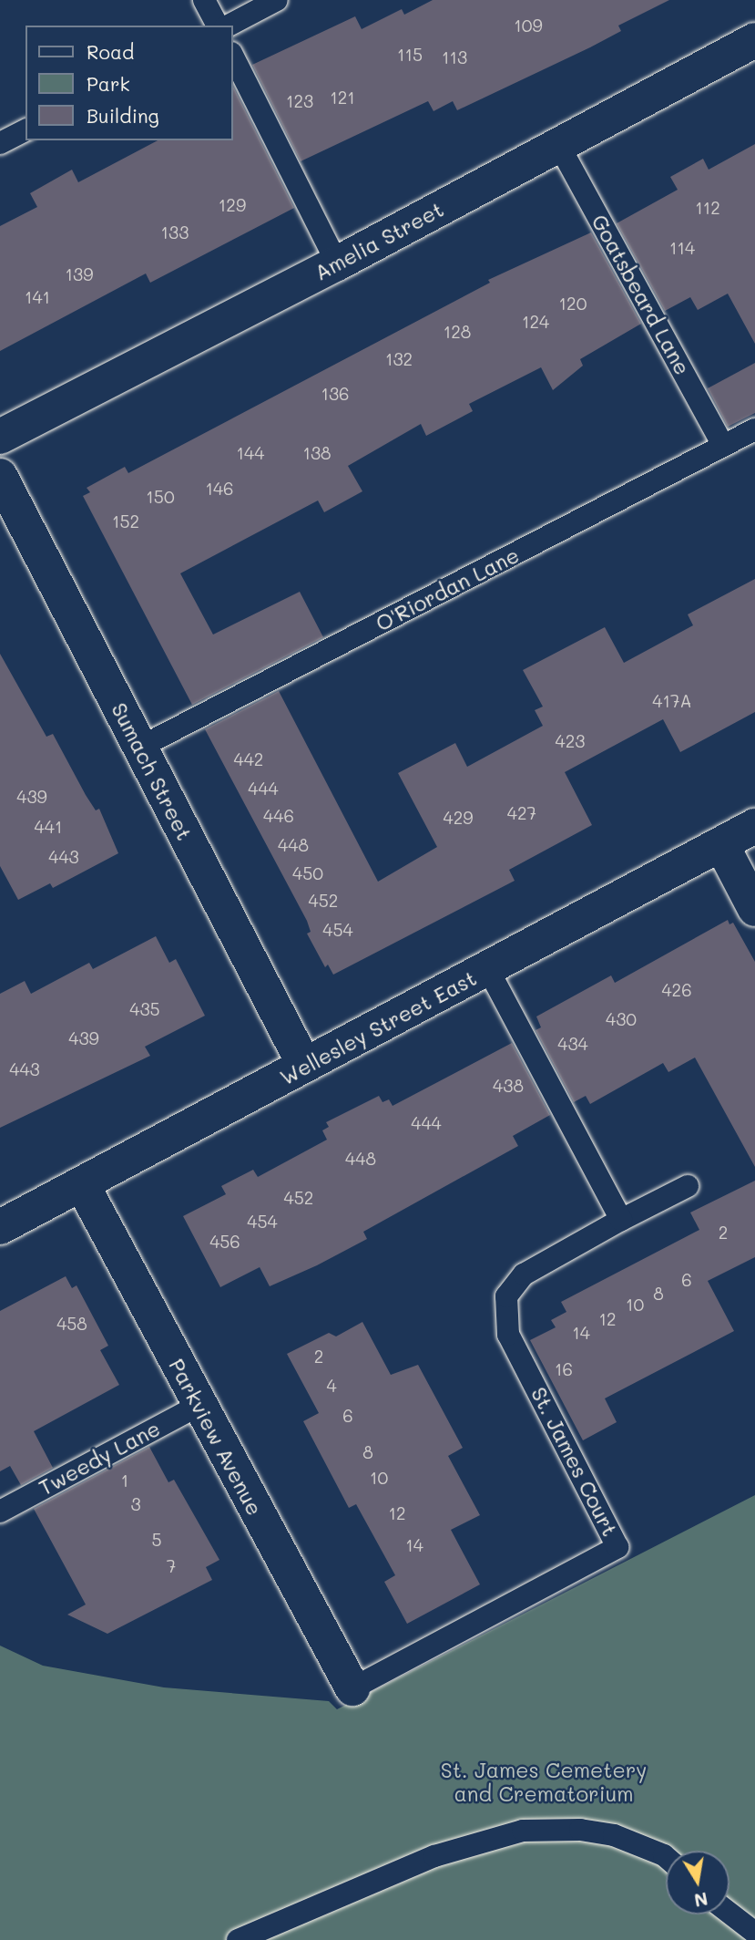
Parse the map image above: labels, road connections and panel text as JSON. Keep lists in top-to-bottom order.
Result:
{
  "streets": {
    "street": [
      "Amelia Street",
      "Sumach Street",
      "Wellesley Street East",
      "Parkview Avenue"
    ],
    "lane": [
      "Goatsbeard Lane",
      "O'Riordan Lane",
      "Tweedy Lane",
      "St. James Court"
    ]
  },
  "crossings": [
    ["Amelia Street", "Goatsbeard Lane"],
    ["Goatsbeard Lane", "O'Riordan Lane"],
    ["O'Riordan Lane", "Sumach Street"],
    ["Sumach Street", "Wellesley Street East"],
    ["Wellesley Street East", "Parkview Avenue"],
    ["Parkview Avenue", "Tweedy Lane"],
    ["Parkview Avenue", "St. James Court"]
  ],
  "parks": ["St. James Cemetery and Crematorium"],
  "house_numbers": [
    "109",
    "115",
    "113",
    "121",
    "123",
    "129",
    "112",
    "133",
    "114",
    "139",
    "141",
    "120",
    "124",
    "128",
    "132",
    "136",
    "144",
    "138",
    "146",
    "150",
    "152",
    "417A",
    "423",
    "442",
    "444",
    "439",
    "427",
    "446",
    "429",
    "441",
    "448",
    "443",
    "450",
    "452",
    "454",
    "426",
    "435",
    "430",
    "439",
    "434",
    "443",
    "438",
    "444",
    "448",
    "452",
    "454",
    "2",
    "456",
    "6",
    "8",
    "10",
    "12",
    "458",
    "14",
    "2",
    "16",
    "4",
    "6",
    "8",
    "10",
    "1",
    "3",
    "12",
    "5",
    "14",
    "7"
  ],
  "legend": ["Road", "Park", "Building"],
  "north": "bottom"
}
